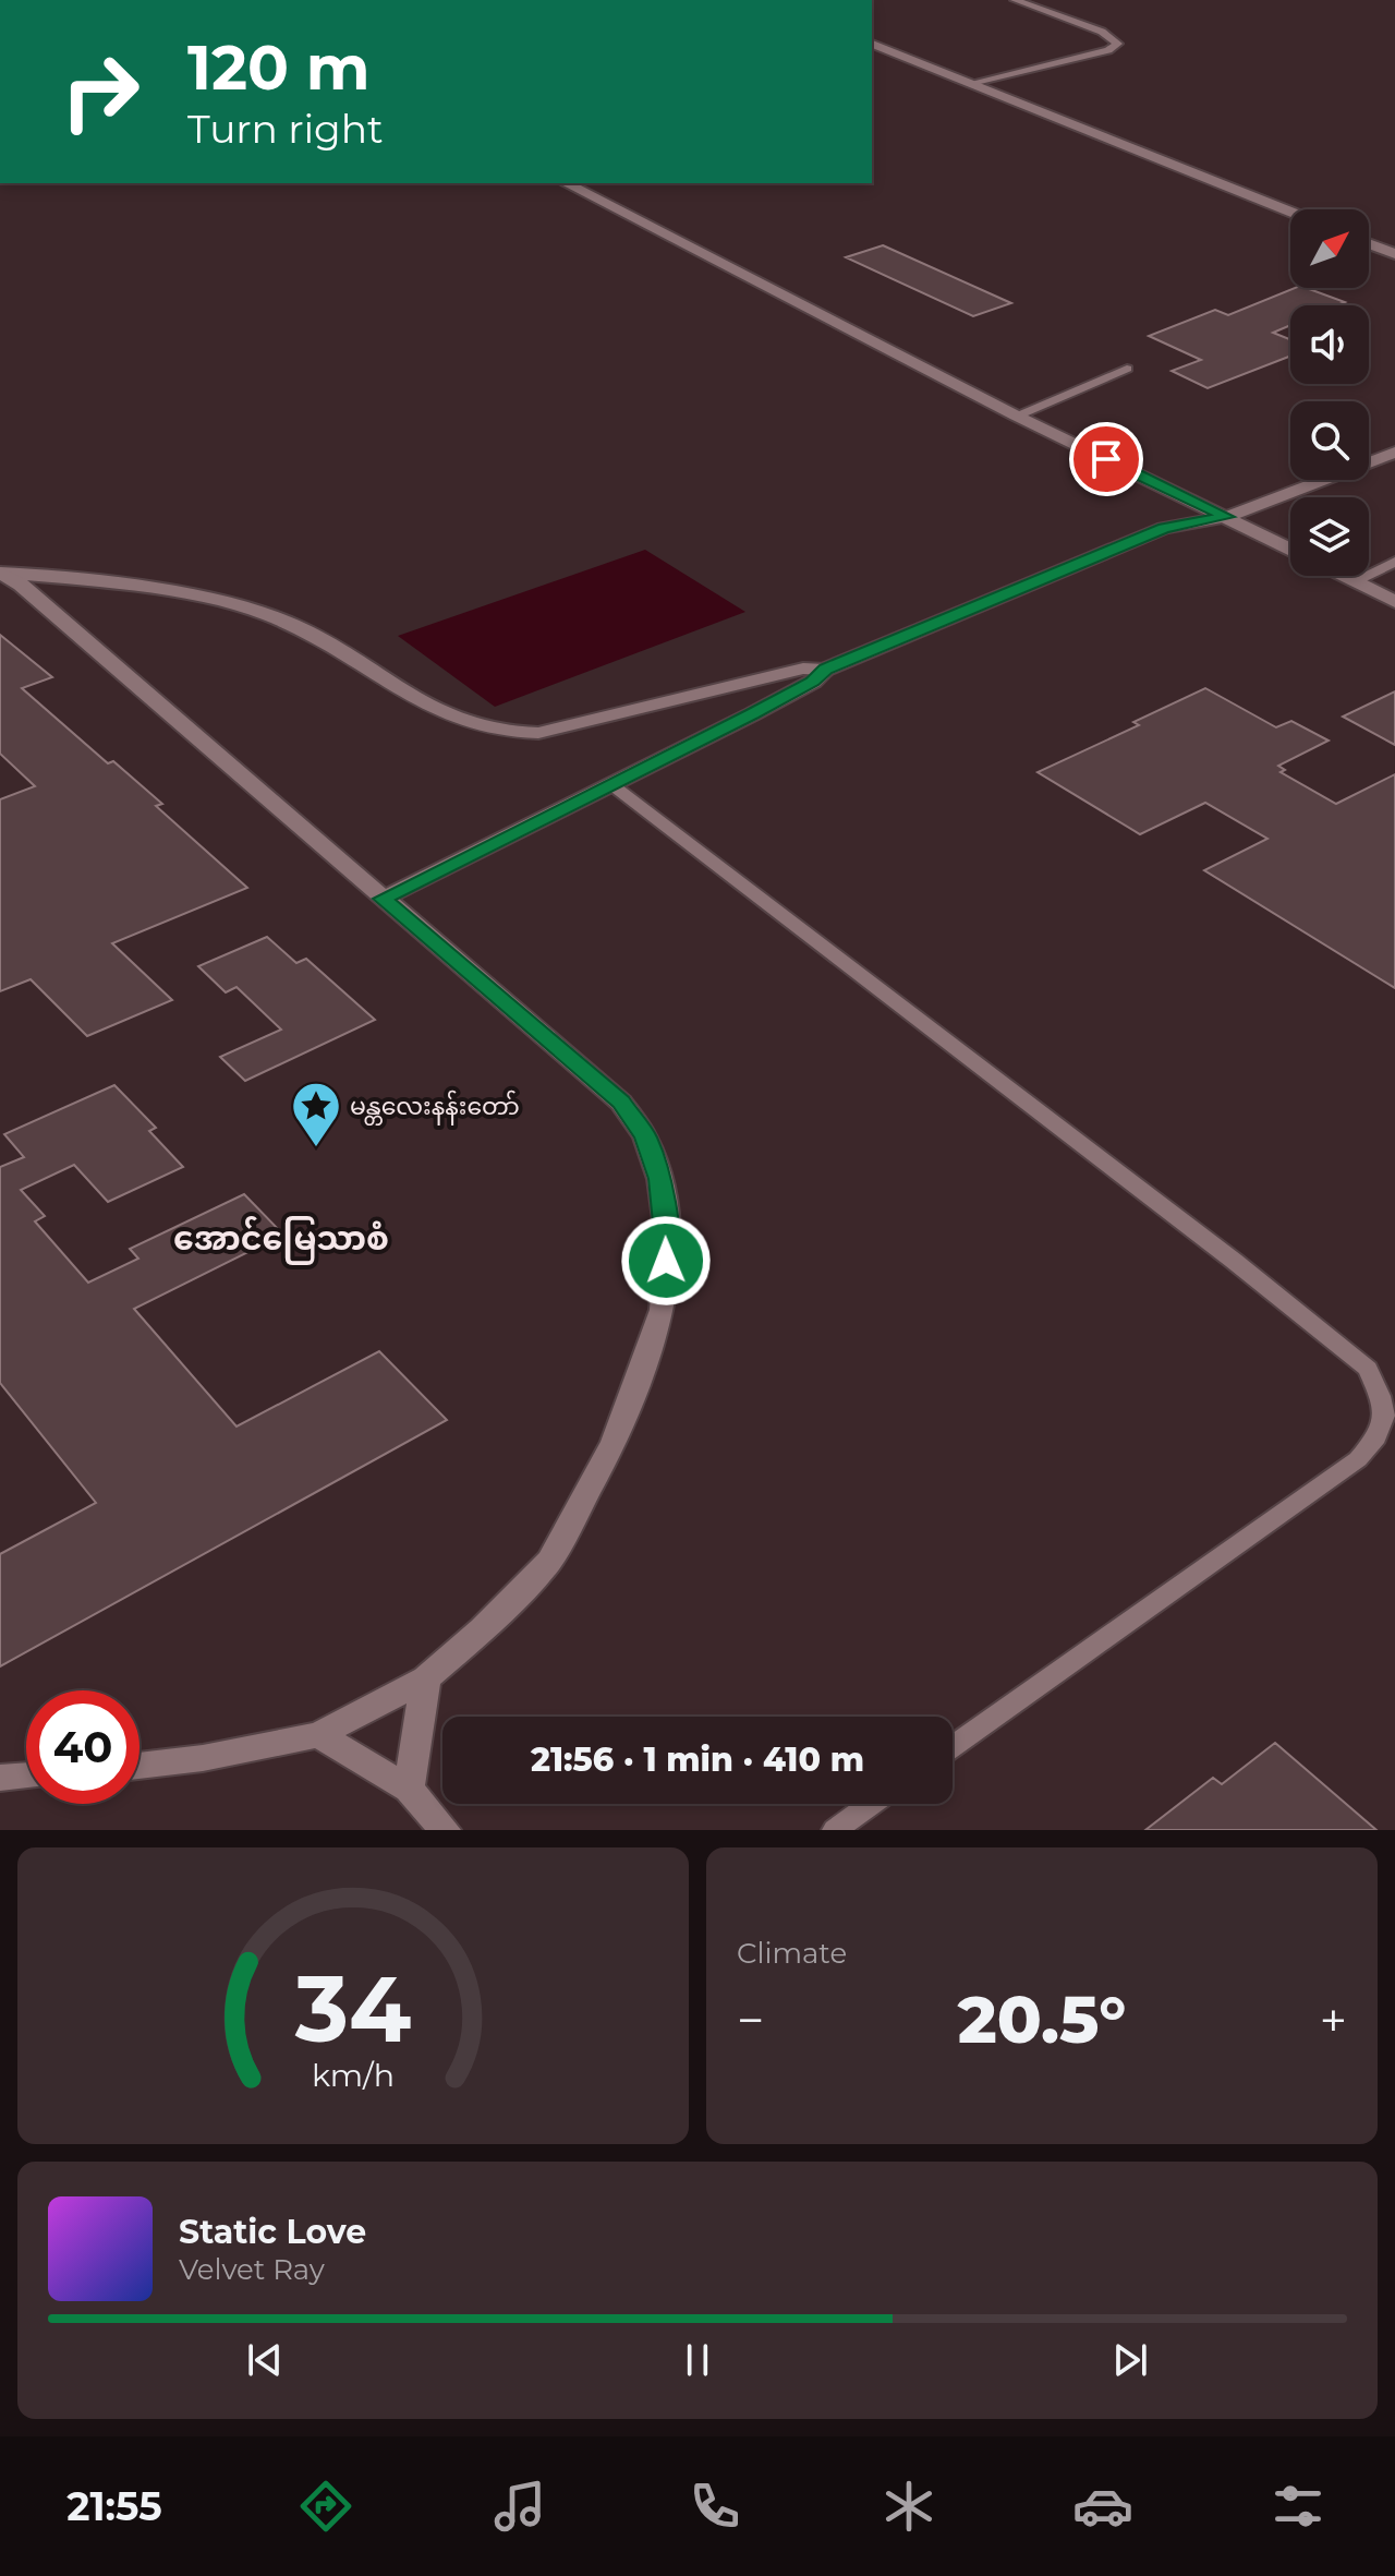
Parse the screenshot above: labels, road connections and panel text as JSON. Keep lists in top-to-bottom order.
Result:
{
  "districts": ["အောင်မြေသာစံ"],
  "places": {
    "place": ["မန္တလေးနန်းတော်"]
  },
  "north": "top right",
  "page": {
    "turn": ["120 m", "Turn right"],
    "limit": "40",
    "trip": "21:56 · 1 min · 410 m",
    "tile": "Climate",
    "heat": ["−", "20.5°", "+"],
    "song": ["Static Love", "Velvet Ray"],
    "tabs": "21:55",
    "gauge": ["34", "km/h"]
  }
}
